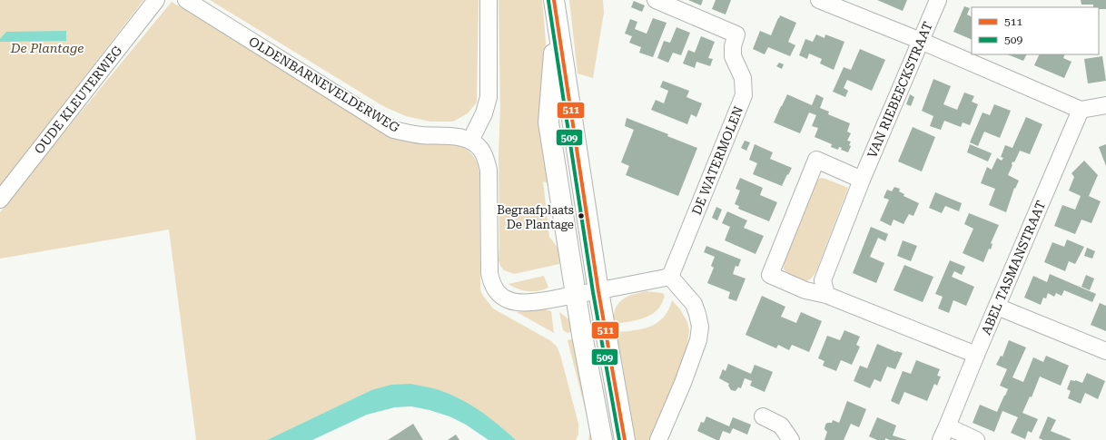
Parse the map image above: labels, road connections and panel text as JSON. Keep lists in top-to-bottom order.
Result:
{
  "streets": {
    "street": [
      "OLDENBARNEVELDERWEG",
      "VAN RIEBEECKSTRAAT",
      "OUDE KLEUTERWEG",
      "DE WATERMOLEN",
      "ABEL TASMANSTRAAT"
    ]
  },
  "parks": ["De Plantage"],
  "places": ["Begraafplaats De Plantage"],
  "lines": ["transit line 511", "transit line 509"],
  "legend": ["511", "509"]
}
